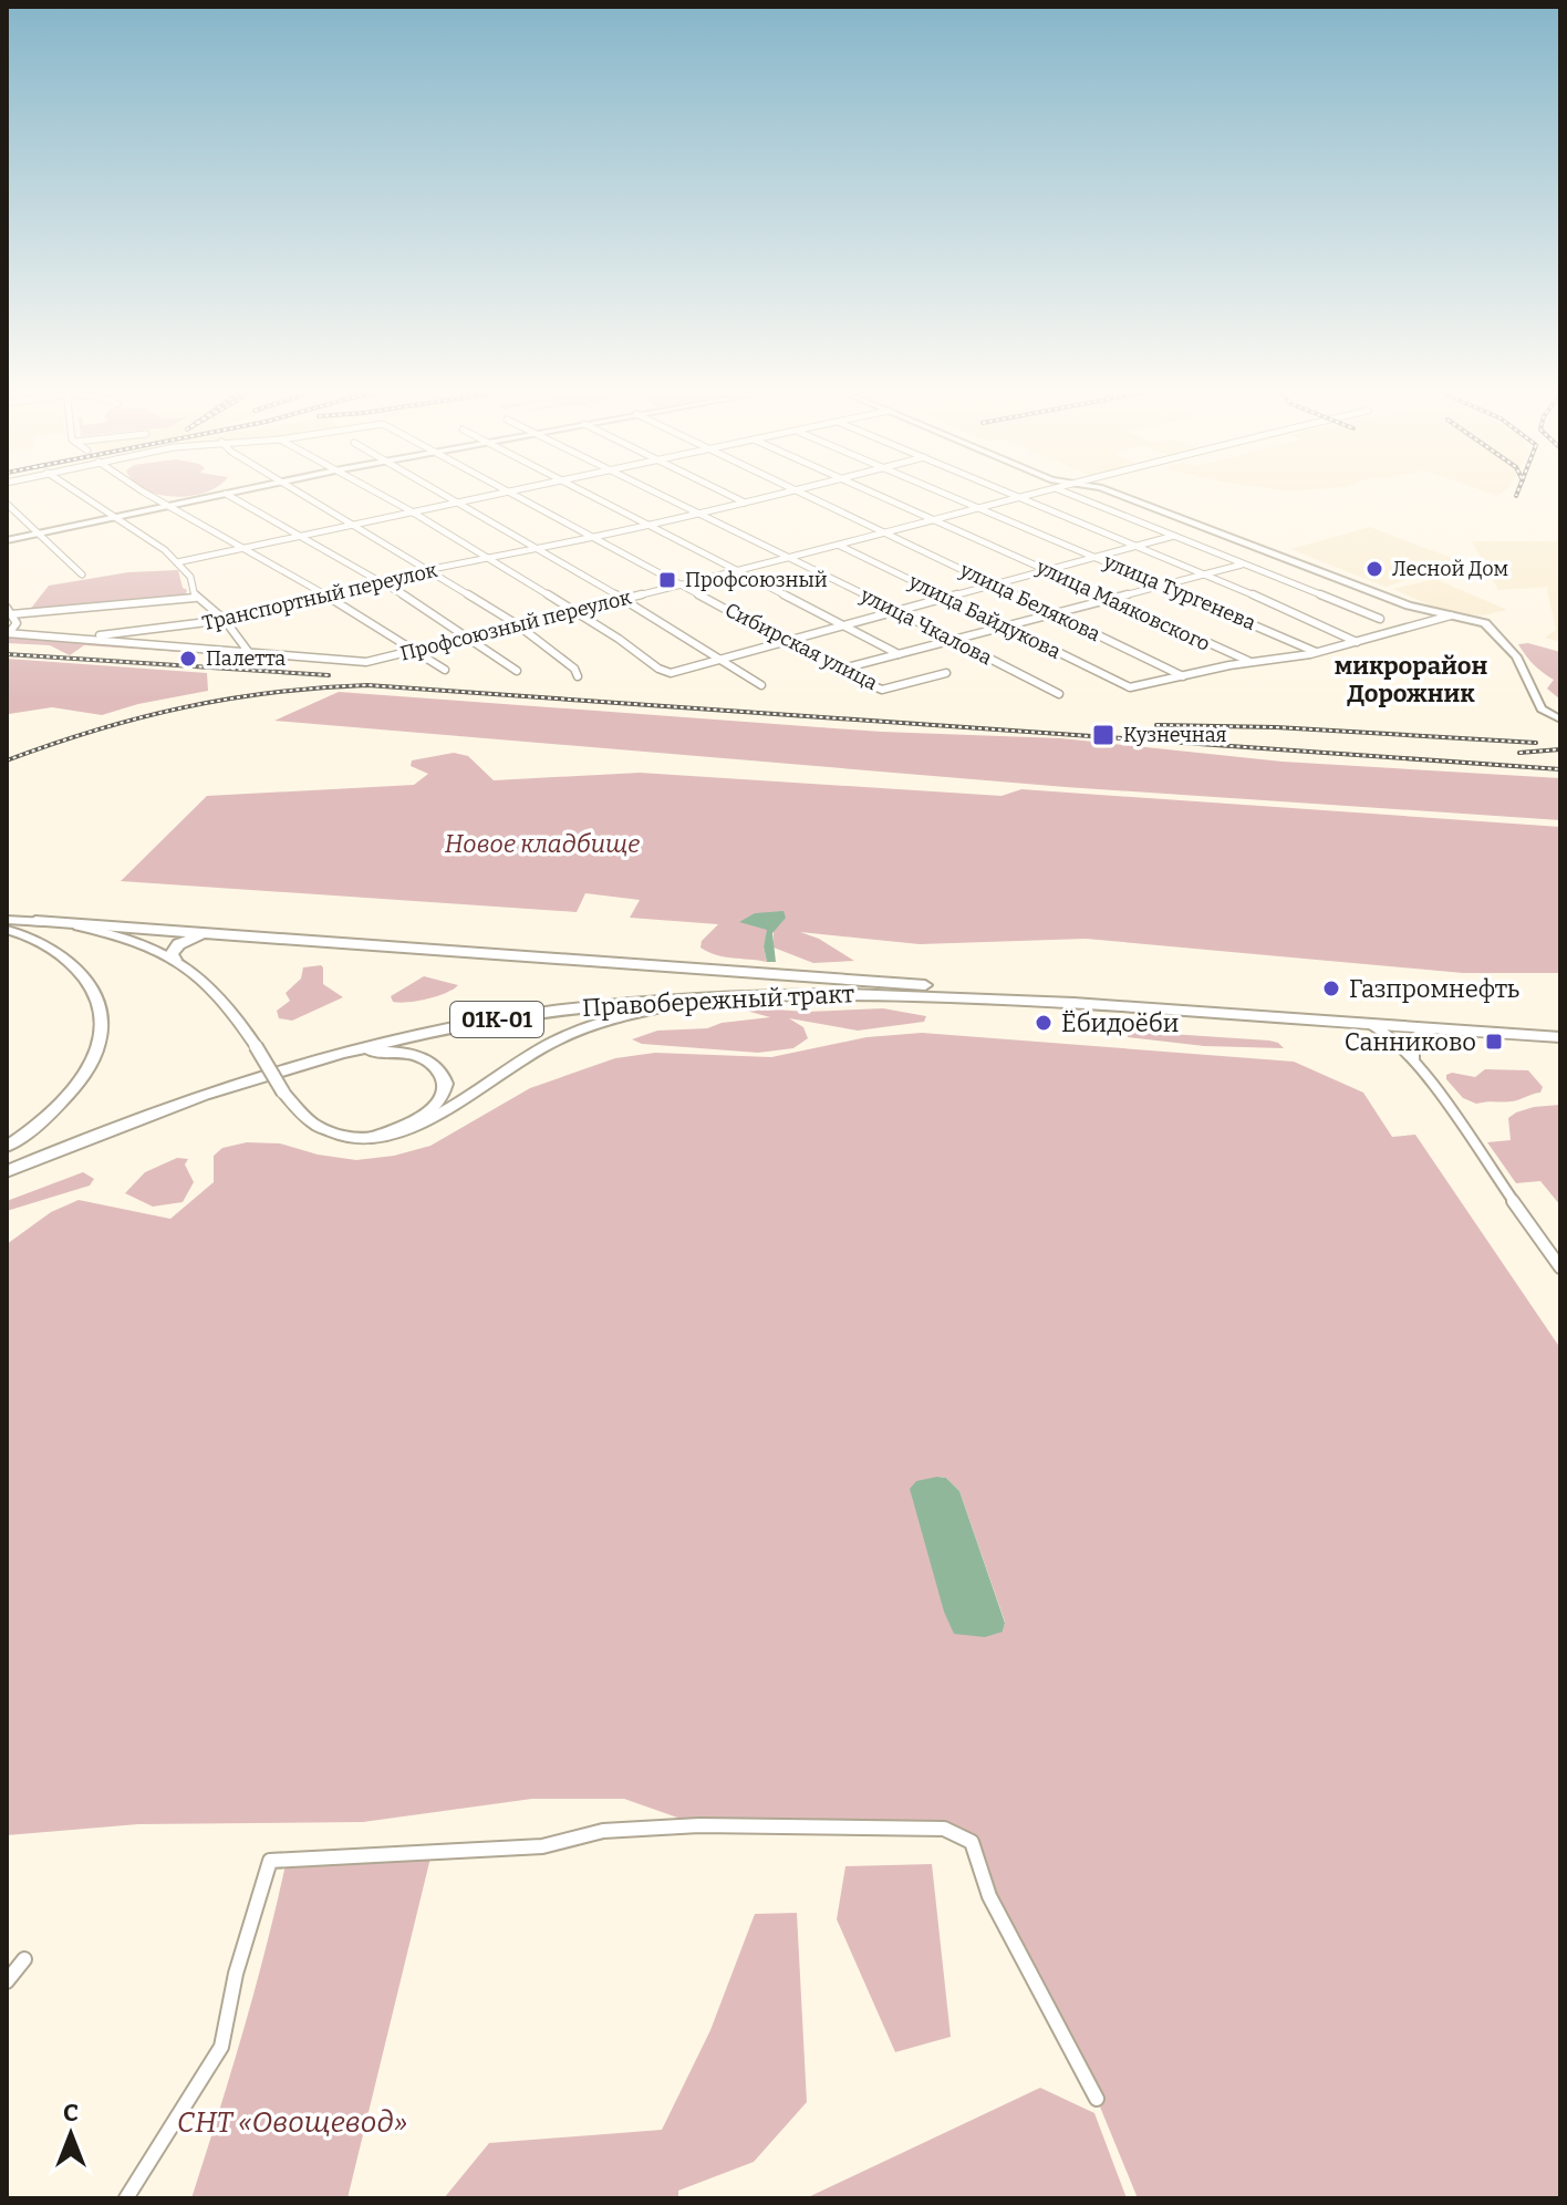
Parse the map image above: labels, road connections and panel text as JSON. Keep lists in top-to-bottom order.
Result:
{
  "streets": {
    "highway": ["Правобережный тракт", "01К-01"],
    "street": [
      "улица Тургенева",
      "Транспортный переулок",
      "улица Белякова",
      "улица Маяковского",
      "улица Байдукова",
      "Профсоюзный переулок",
      "улица Чкалова",
      "Сибирская улица"
    ]
  },
  "crossings": [
    ["улица Тургенева", "Профсоюзный переулок"],
    ["Транспортный переулок", "Профсоюзный переулок"],
    ["Транспортный переулок", "улица Чкалова"],
    ["Транспортный переулок", "Сибирская улица"],
    ["улица Белякова", "улица Байдукова"],
    ["улица Белякова", "Профсоюзный переулок"],
    ["улица Маяковского", "Профсоюзный переулок"],
    ["улица Байдукова", "Профсоюзный переулок"],
    ["Профсоюзный переулок", "улица Чкалова"],
    ["Профсоюзный переулок", "Сибирская улица"]
  ],
  "districts": ["микрорайон Дорожник"],
  "parks": ["Новое кладбище", "СНТ «Овощевод»"],
  "places": {
    "other": [
      "Лесной Дом",
      "Палетта",
      "Газпромнефть",
      "Ёбидоёби"
    ],
    "transit": ["Профсоюзный", "Кузнечная", "Санниково"]
  },
  "north": "top"
}
